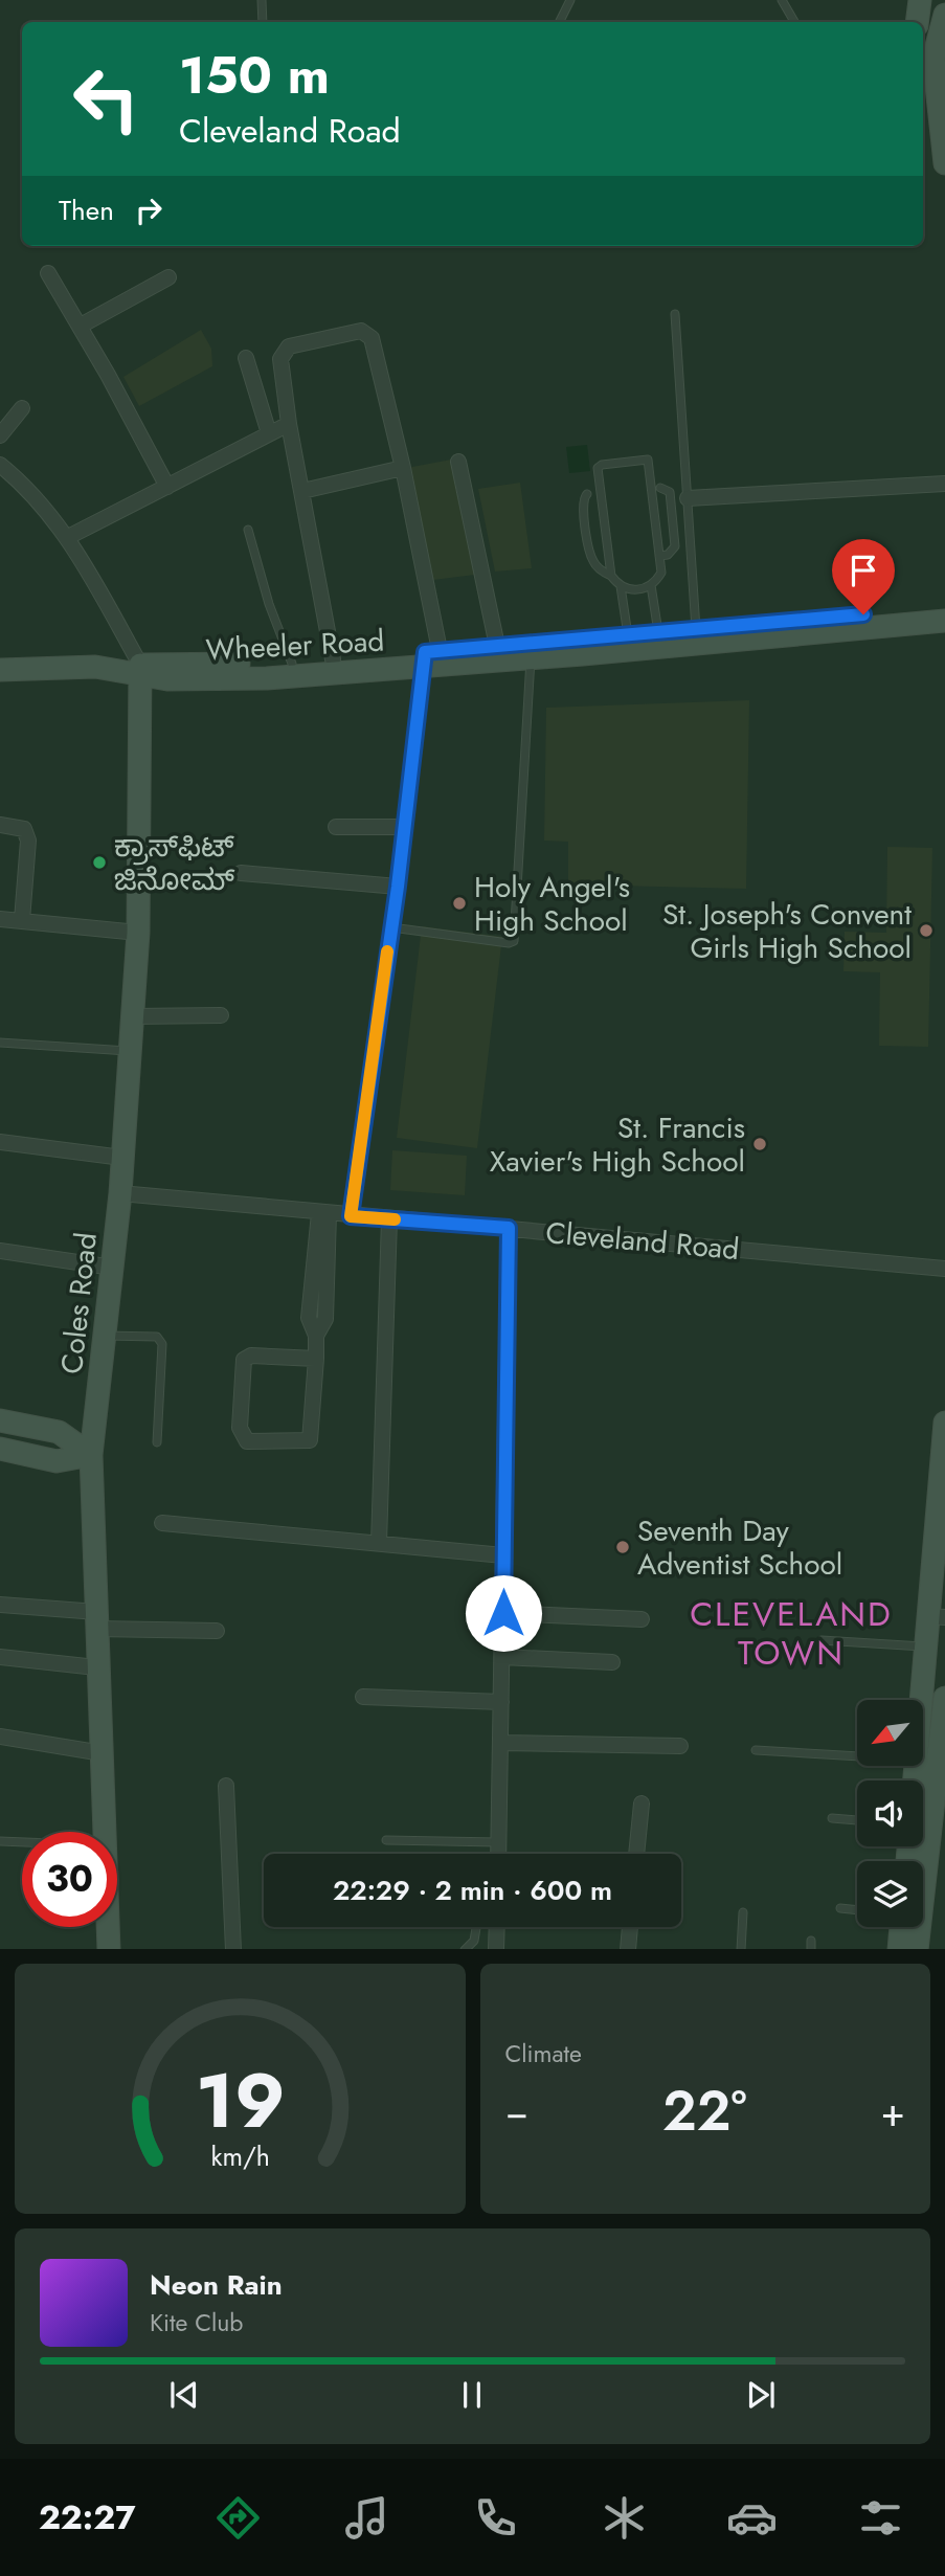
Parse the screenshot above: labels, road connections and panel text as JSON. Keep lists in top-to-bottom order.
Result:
{
  "streets": {
    "street": ["Wheeler Road", "Cleveland Road", "Coles Road"]
  },
  "crossings": [
    ["Wheeler Road", "Coles Road"],
    ["Cleveland Road", "Coles Road"]
  ],
  "districts": ["CLEVELAND TOWN"],
  "places": [
    "ಕ್ರಾಸ್‌ಫಿಟ್ ಜಿನೋಮ್",
    "Holy Angel's High School",
    "St. Joseph's Convent Girls High School",
    "St. Francis Xavier's High School",
    "Seventh Day Adventist School"
  ],
  "north": "bottom left",
  "page": {
    "turn": ["150 m", "Cleveland Road"],
    "then": "Then",
    "limit": "30",
    "trip": "22:29 · 2 min · 600 m",
    "tile": "Climate",
    "heat": ["−", "22°", "+"],
    "song": ["Neon Rain", "Kite Club"],
    "tabs": "22:27",
    "gauge": ["19", "km/h"]
  }
}
